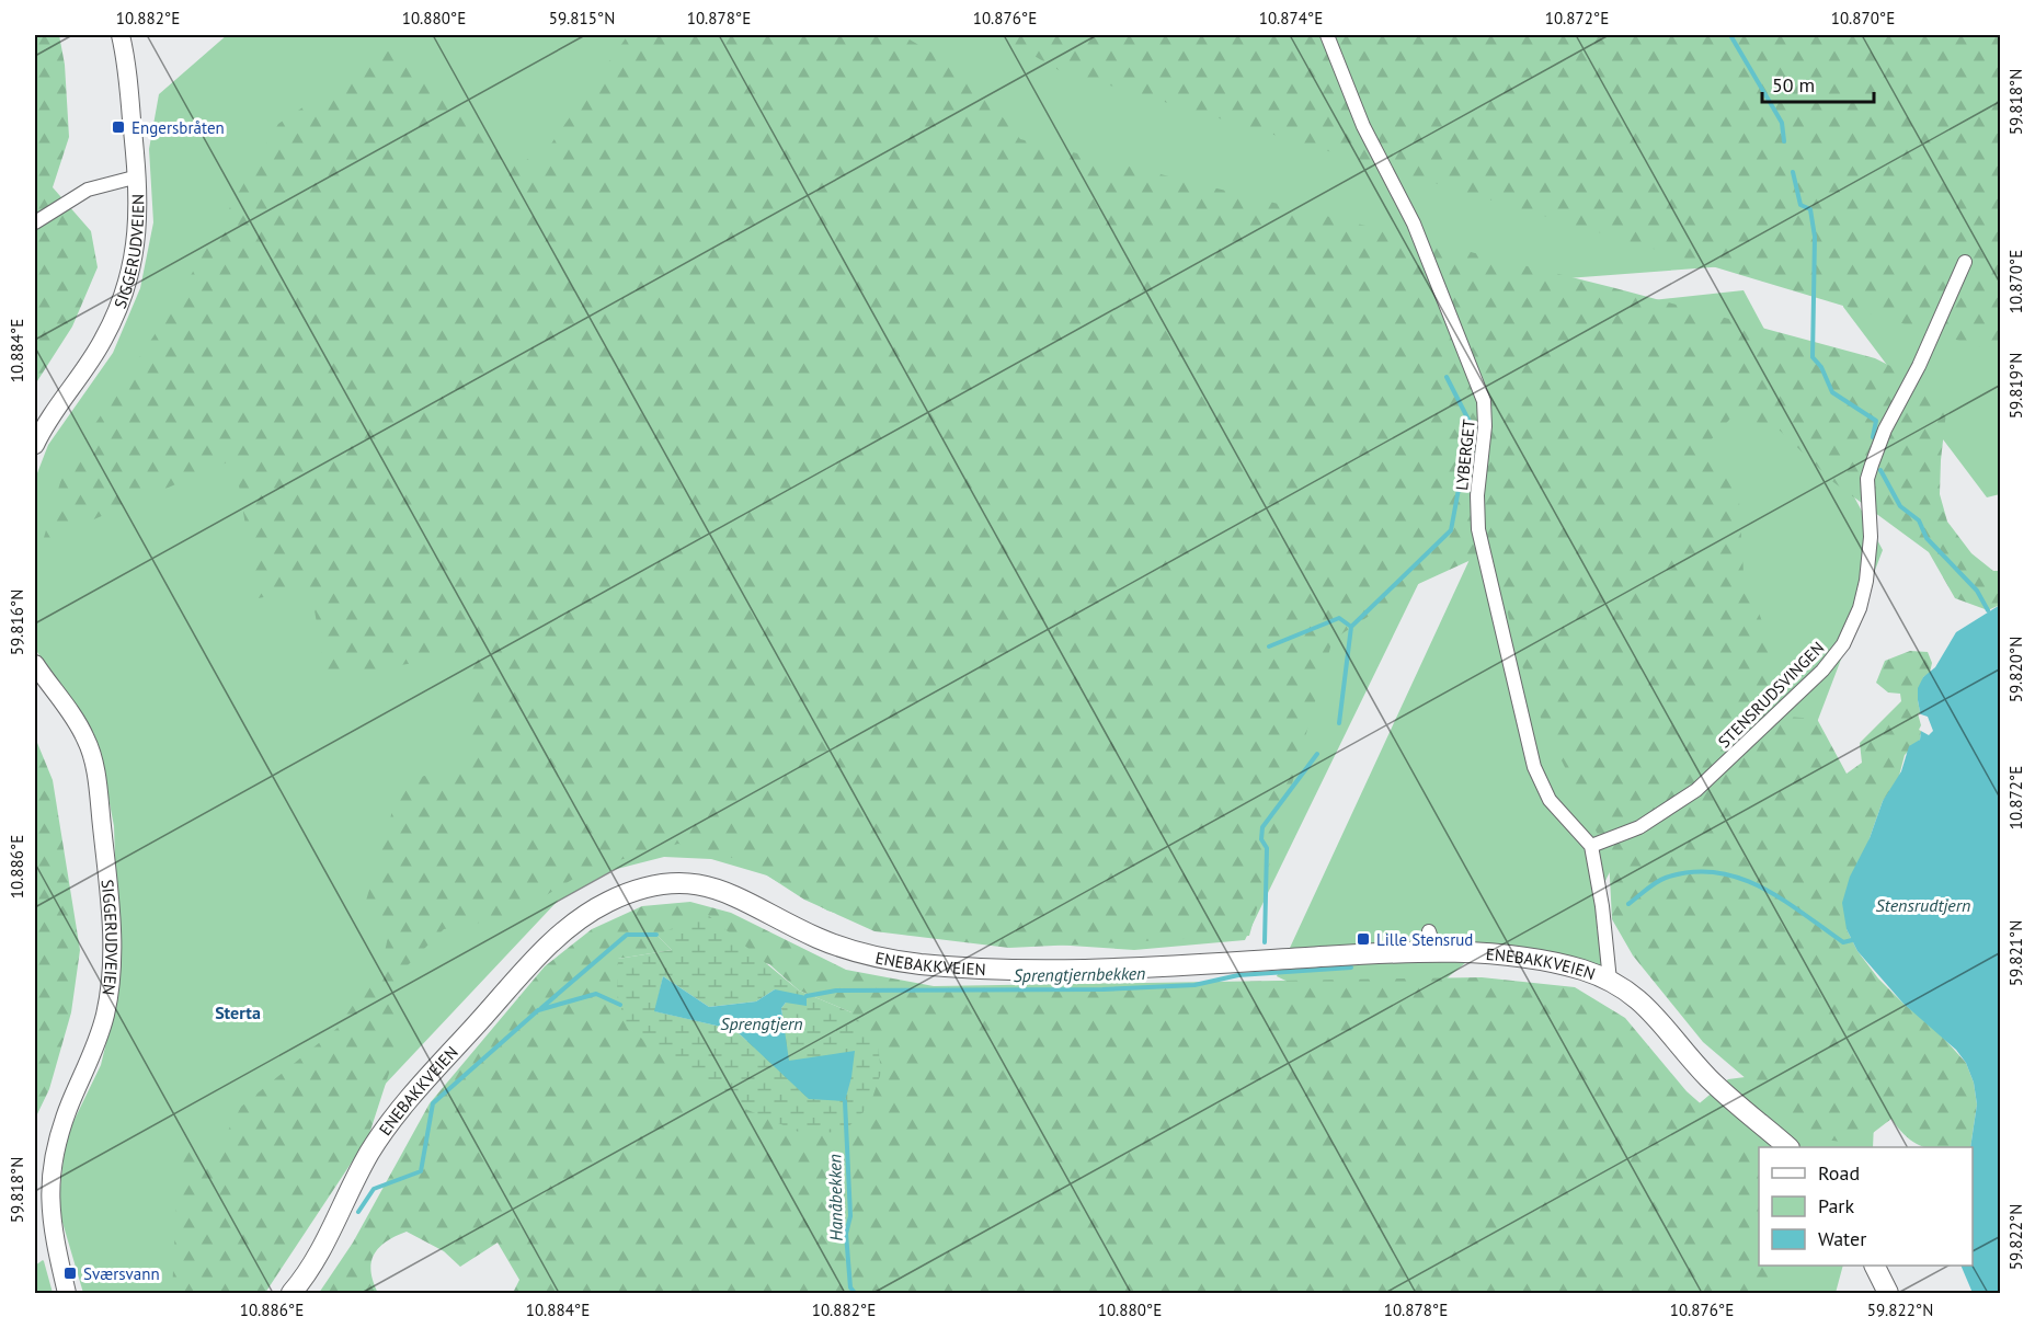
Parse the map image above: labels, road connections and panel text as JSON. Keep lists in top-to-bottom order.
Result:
{
  "streets": {
    "main road": ["SIGGERUDVEIEN", "ENEBAKKVEIEN"],
    "street": ["LYBERGET", "STENSRUDSVINGEN"]
  },
  "crossings": [
    ["LYBERGET", "STENSRUDSVINGEN"]
  ],
  "districts": ["Sterta"],
  "water": [
    "Stensrudtjern",
    "Sprengtjernbekken",
    "Sprengtjern",
    "Hanåbekken"
  ],
  "places": {
    "transit": ["Engersbråten", "Lille Stensrud", "Sværsvann"]
  },
  "legend": ["Road", "Park", "Water"],
  "scale_bar": "50 m",
  "coordinates": [
    "10.882°E",
    "10.880°E",
    "59.815°N",
    "10.878°E",
    "10.876°E",
    "10.874°E",
    "10.872°E",
    "10.870°E",
    "59.818°N",
    "10.884°E",
    "59.819°N",
    "59.816°N",
    "59.820°N",
    "10.886°E",
    "59.821°N",
    "59.822°N"
  ]
}
